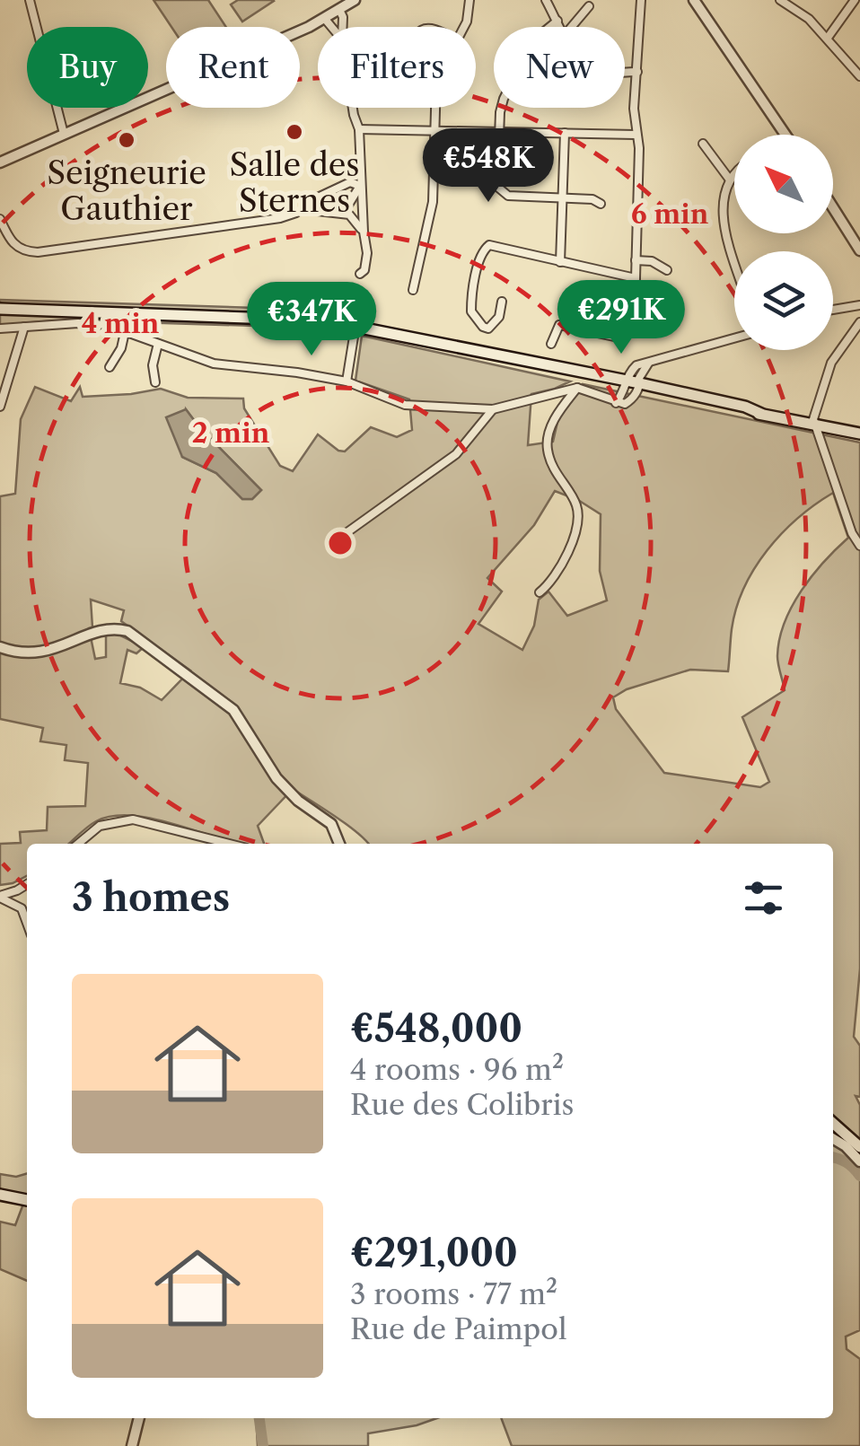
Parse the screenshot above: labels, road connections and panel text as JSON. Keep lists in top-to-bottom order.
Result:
{
  "places": ["Salle des Sternes", "Seigneurie Gauthier"],
  "north": "top left",
  "page": {
    "chip": [
      "Buy",
      "Rent",
      "Filters",
      "New"
    ],
    "price": ["€548K", "€291K", "€347K"],
    "heading": "3 homes",
    "list": [
      {
        "name": "€548,000",
        "note": "4 rooms · 96 m² · Rue des Colibris"
      },
      {
        "name": "€291,000",
        "note": "3 rooms · 77 m² · Rue de Paimpol"
      }
    ]
  },
  "rings": ["6 min", "4 min", "2 min"]
}
